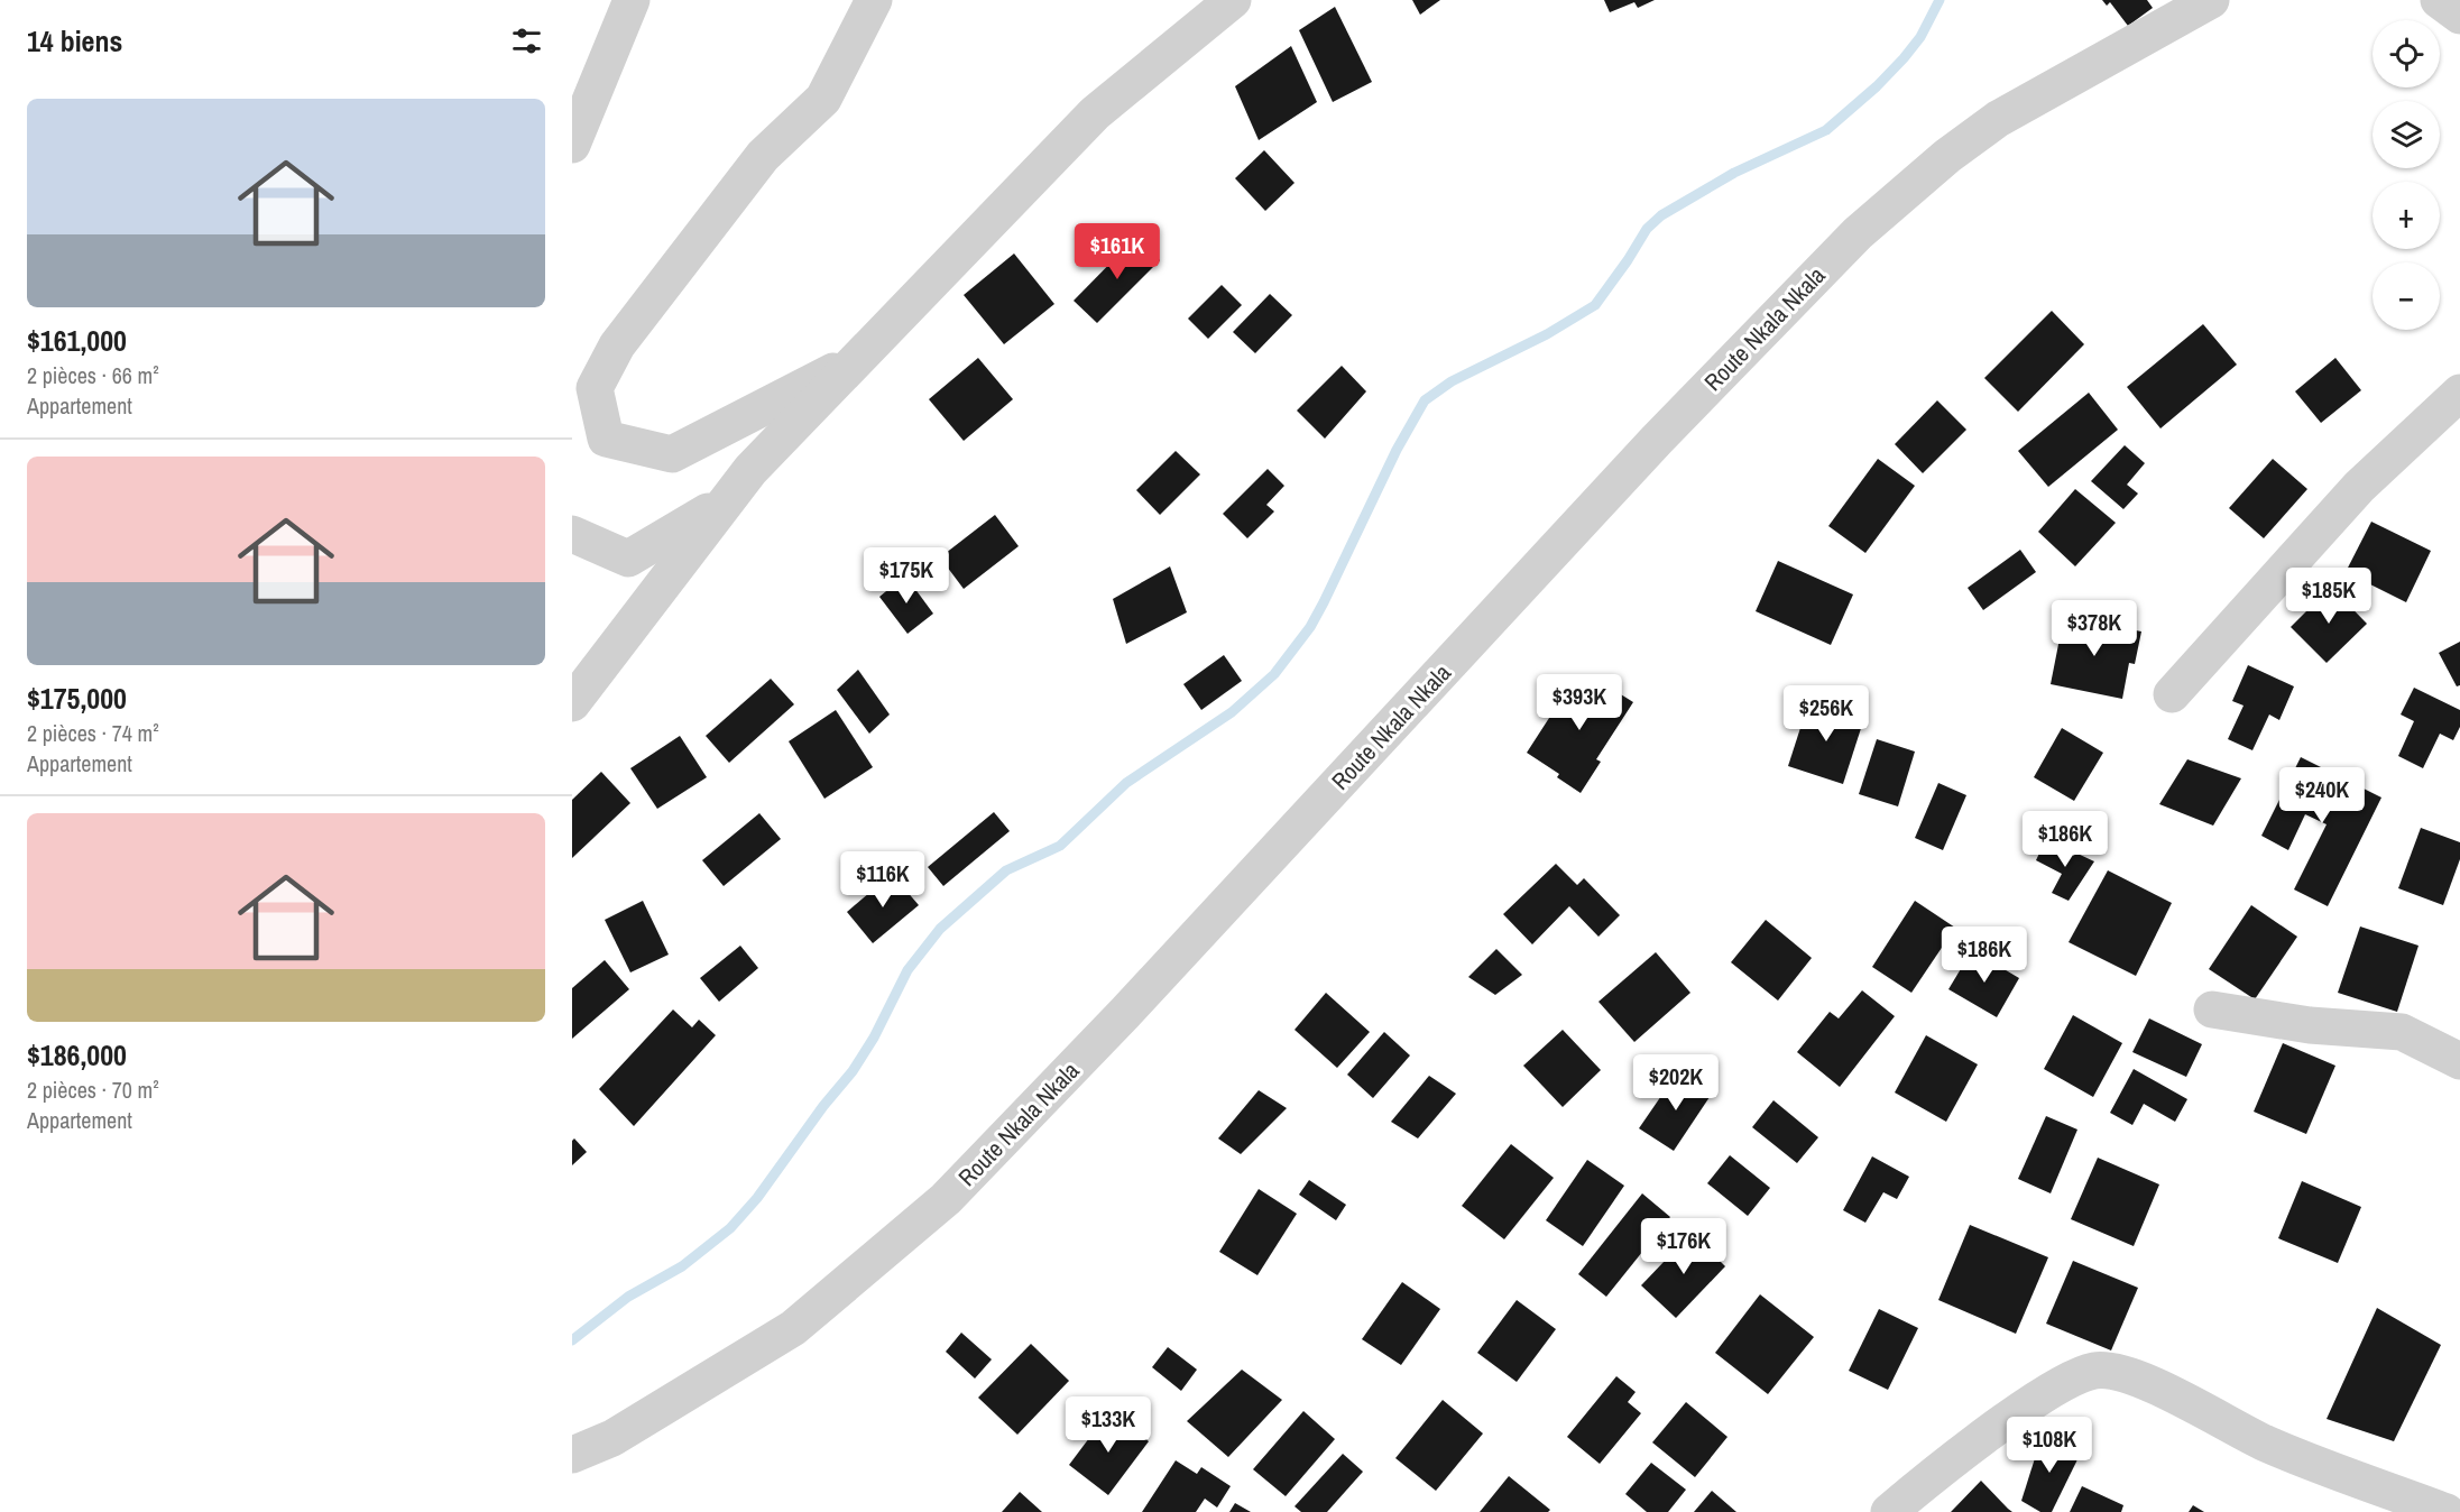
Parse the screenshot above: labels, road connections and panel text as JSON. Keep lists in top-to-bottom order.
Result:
{
  "streets": {
    "street": ["Route Nkala Nkala"]
  },
  "page": {
    "heading": "14 biens",
    "map_buttons": ["+", "−"],
    "list": [
      {
        "name": "$161,000",
        "note": "2 pièces · 66 m² · Appartement"
      },
      {
        "name": "$175,000",
        "note": "2 pièces · 74 m² · Appartement"
      },
      {
        "name": "$186,000",
        "note": "2 pièces · 70 m² · Appartement"
      }
    ],
    "price": [
      "$161K",
      "$175K",
      "$185K",
      "$378K",
      "$393K",
      "$256K",
      "$240K",
      "$186K",
      "$116K",
      "$186K",
      "$202K",
      "$176K",
      "$133K",
      "$108K"
    ]
  }
}
